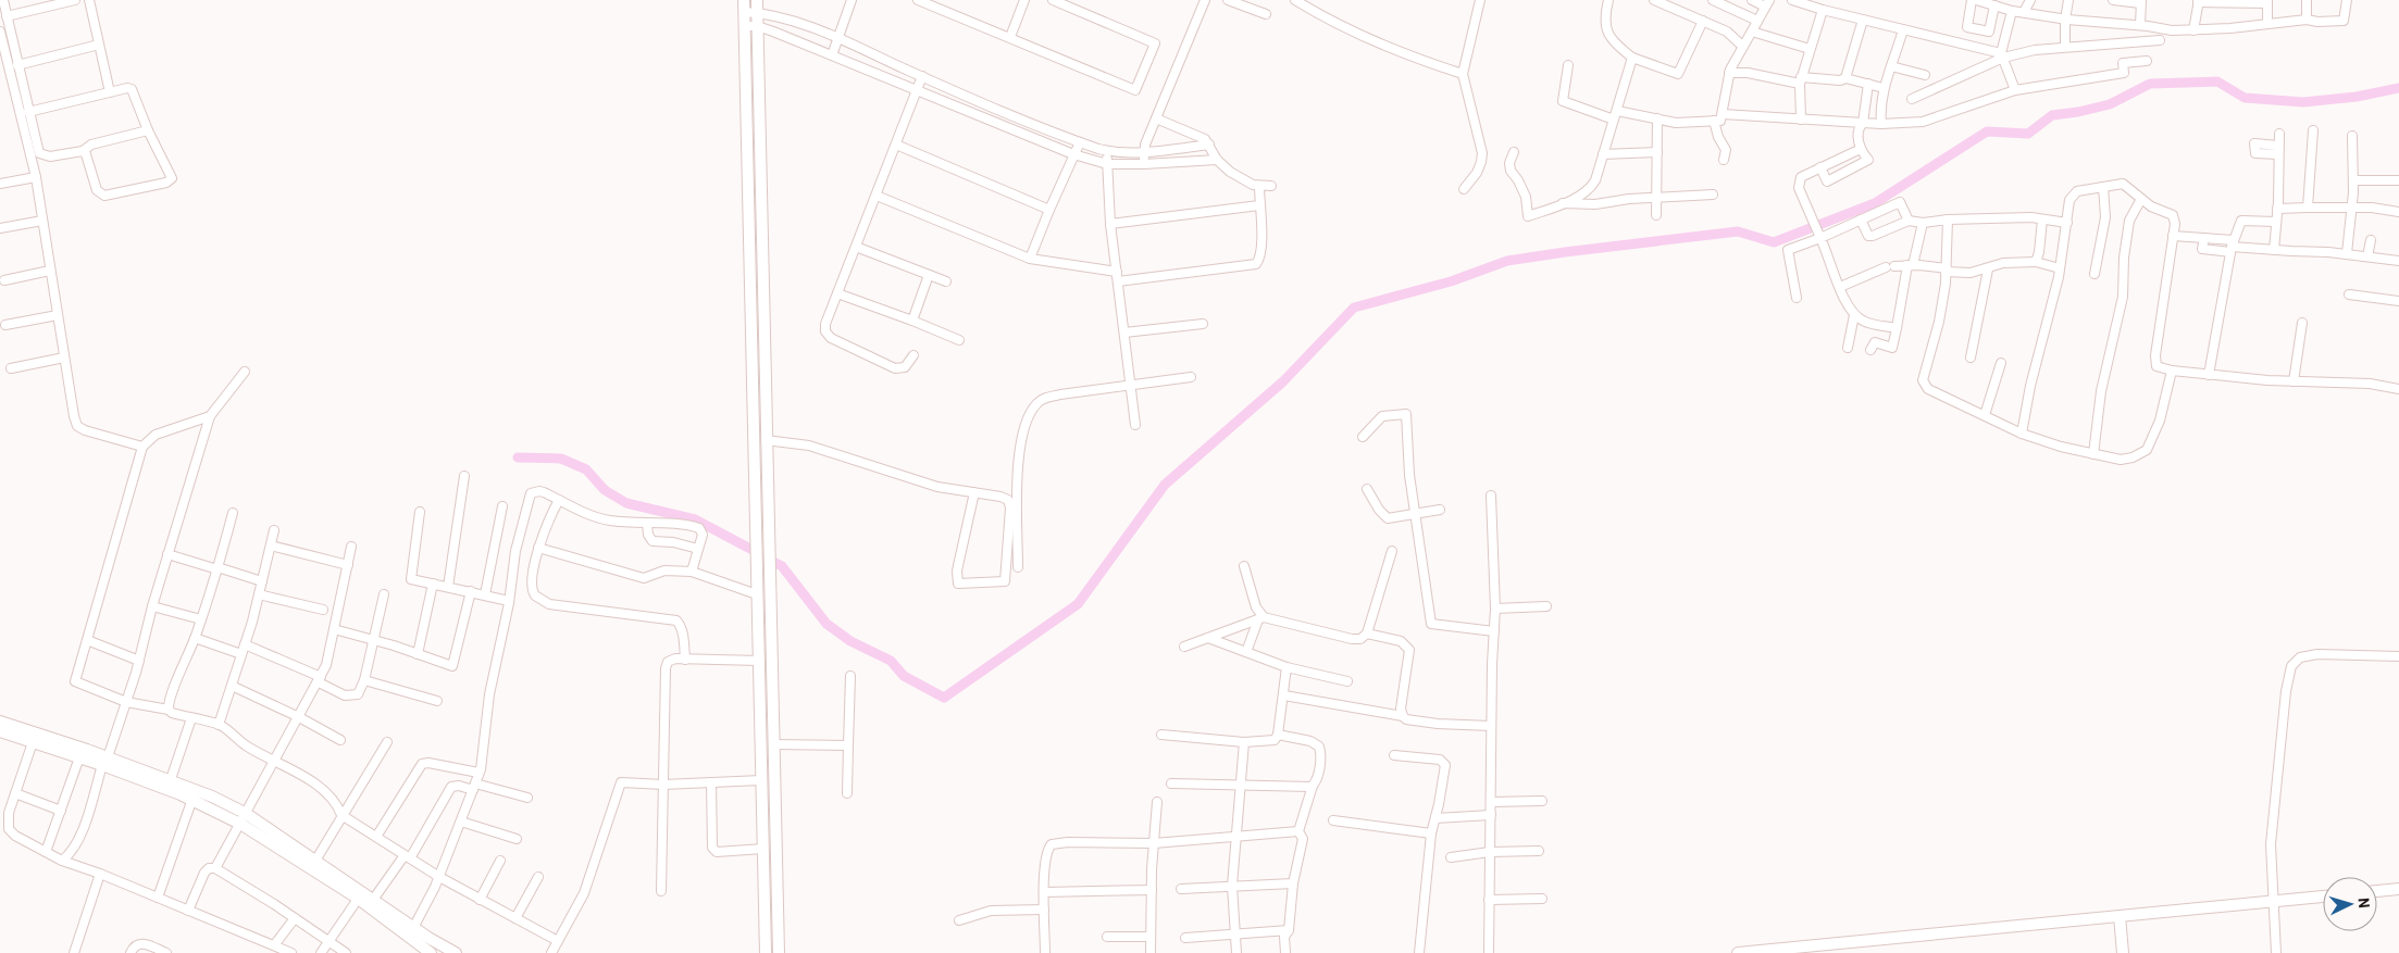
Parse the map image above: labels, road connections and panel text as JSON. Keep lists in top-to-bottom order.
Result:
{
  "north": "right"
}
